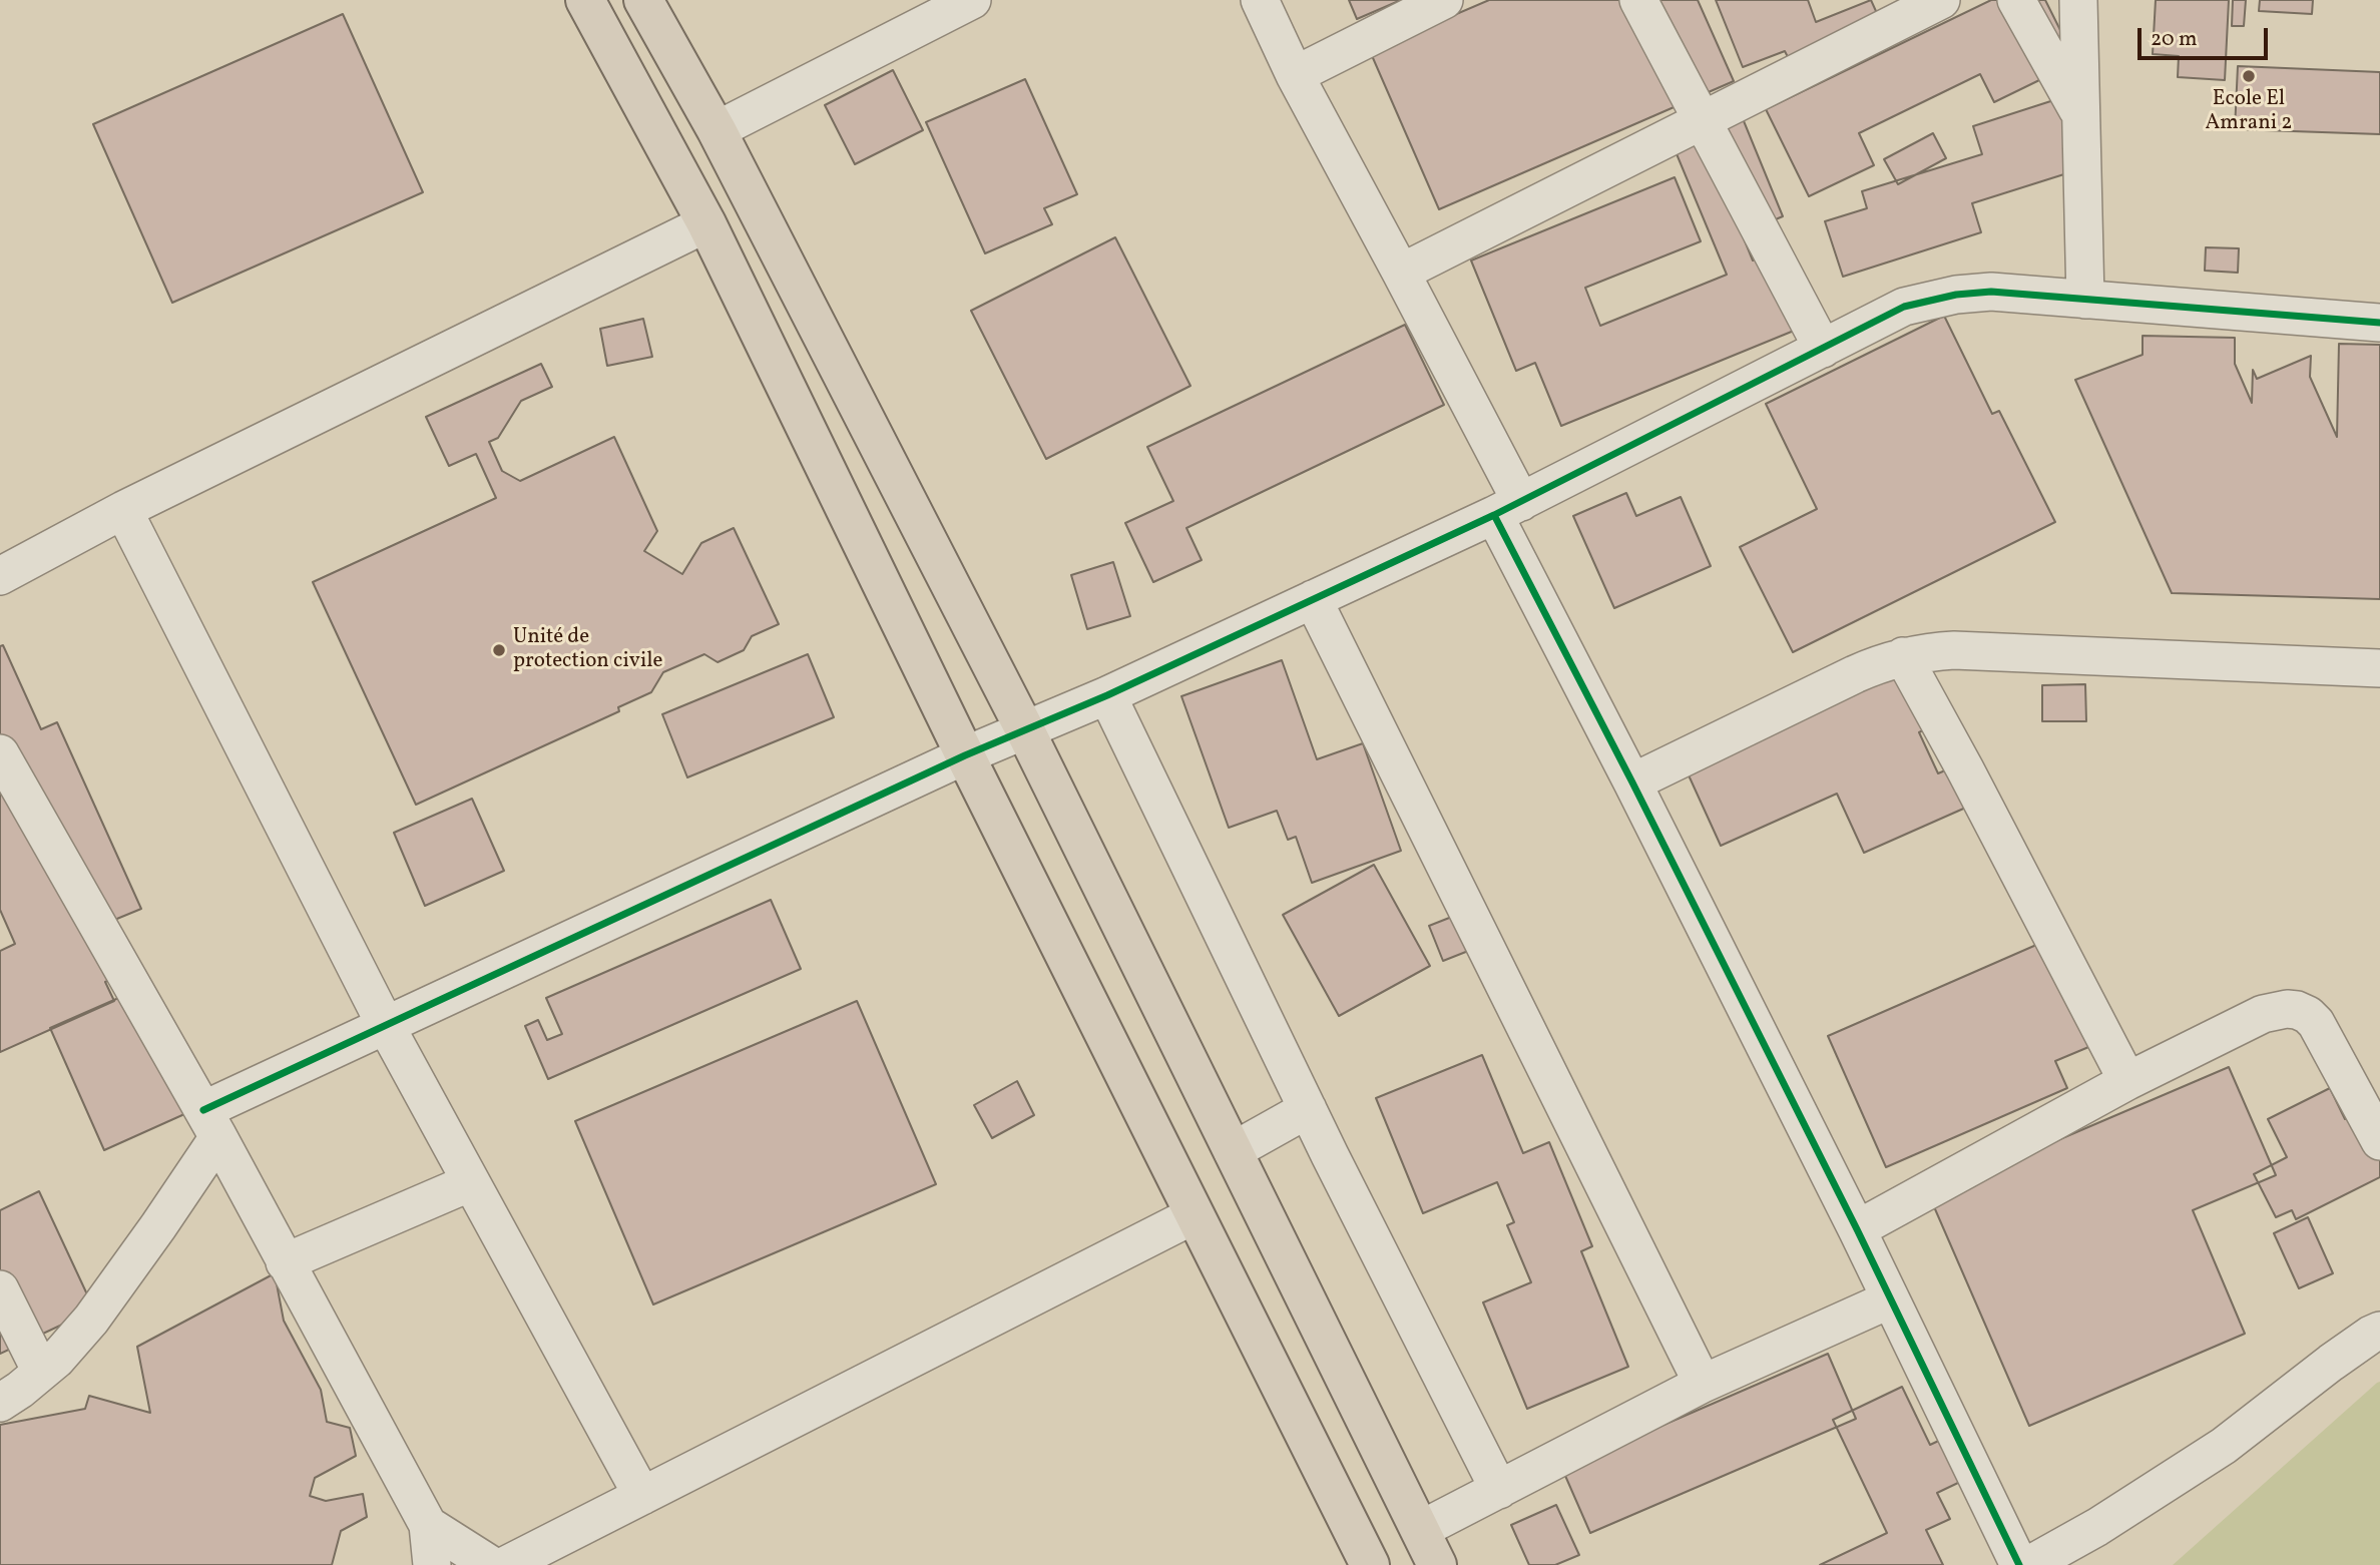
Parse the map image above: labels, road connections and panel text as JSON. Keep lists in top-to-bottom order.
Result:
{
  "places": ["Ecole El Amrani 2", "Unité de protection civile"],
  "scale_bar": "20 m"
}
